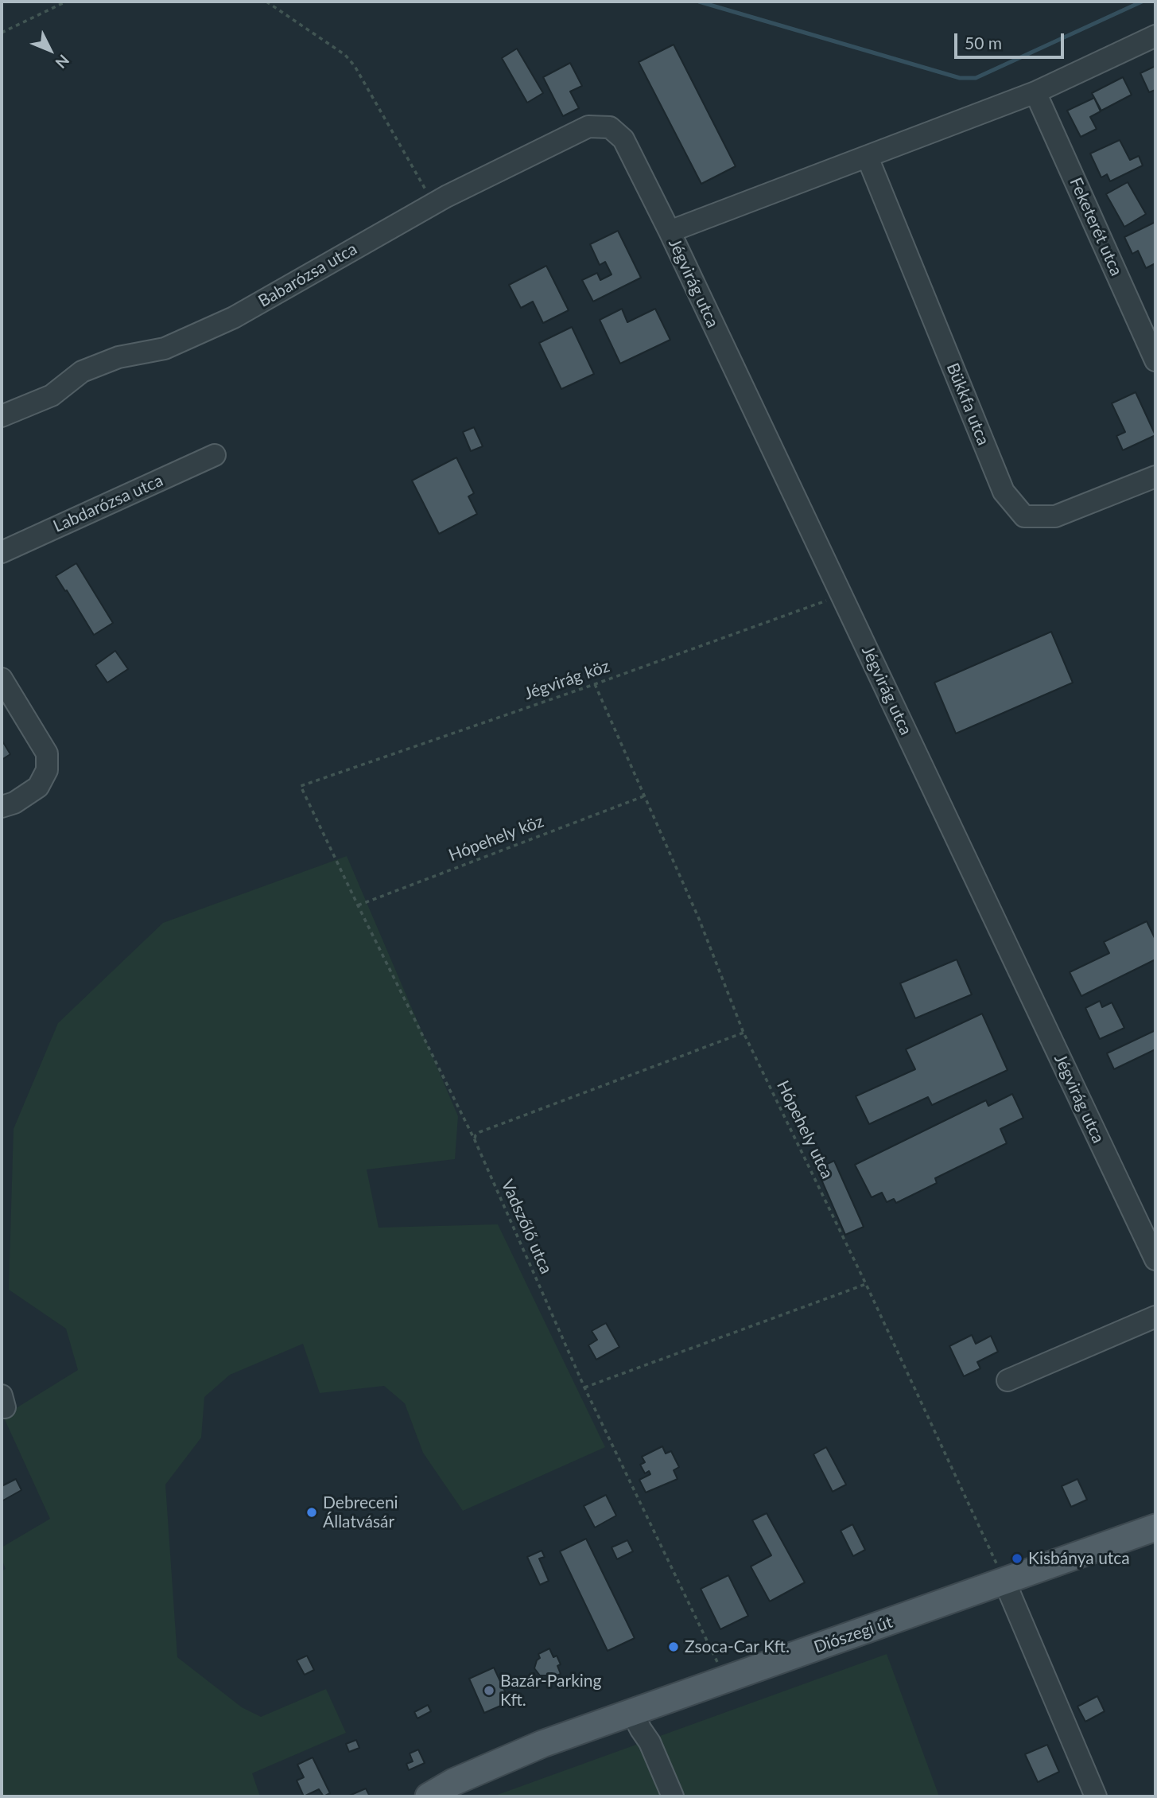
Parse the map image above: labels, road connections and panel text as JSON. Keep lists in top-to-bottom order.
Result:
{
  "streets": {
    "main road": ["Diószegi út"],
    "street": [
      "Feketerét utca",
      "Babarózsa utca",
      "Jégvirág utca",
      "Bükkfa utca",
      "Labdarózsa utca"
    ],
    "path": [
      "Jégvirág köz",
      "Hópehely köz",
      "Hópehely utca",
      "Vadszőlő utca"
    ]
  },
  "crossings": [
    ["Babarózsa utca", "Jégvirág utca"],
    ["Jégvirág utca", "Jégvirág köz"],
    ["Jégvirág köz", "Hópehely utca"],
    ["Jégvirág köz", "Vadszőlő utca"],
    ["Hópehely köz", "Hópehely utca"],
    ["Hópehely köz", "Vadszőlő utca"],
    ["Hópehely utca", "Diószegi út"],
    ["Vadszőlő utca", "Diószegi út"]
  ],
  "places": [
    "Debreceni Állatvásár",
    "Kisbánya utca",
    "Zsoca-Car Kft.",
    "Bazár-Parking Kft."
  ],
  "scale_bar": "50 m",
  "north": "bottom right"
}
